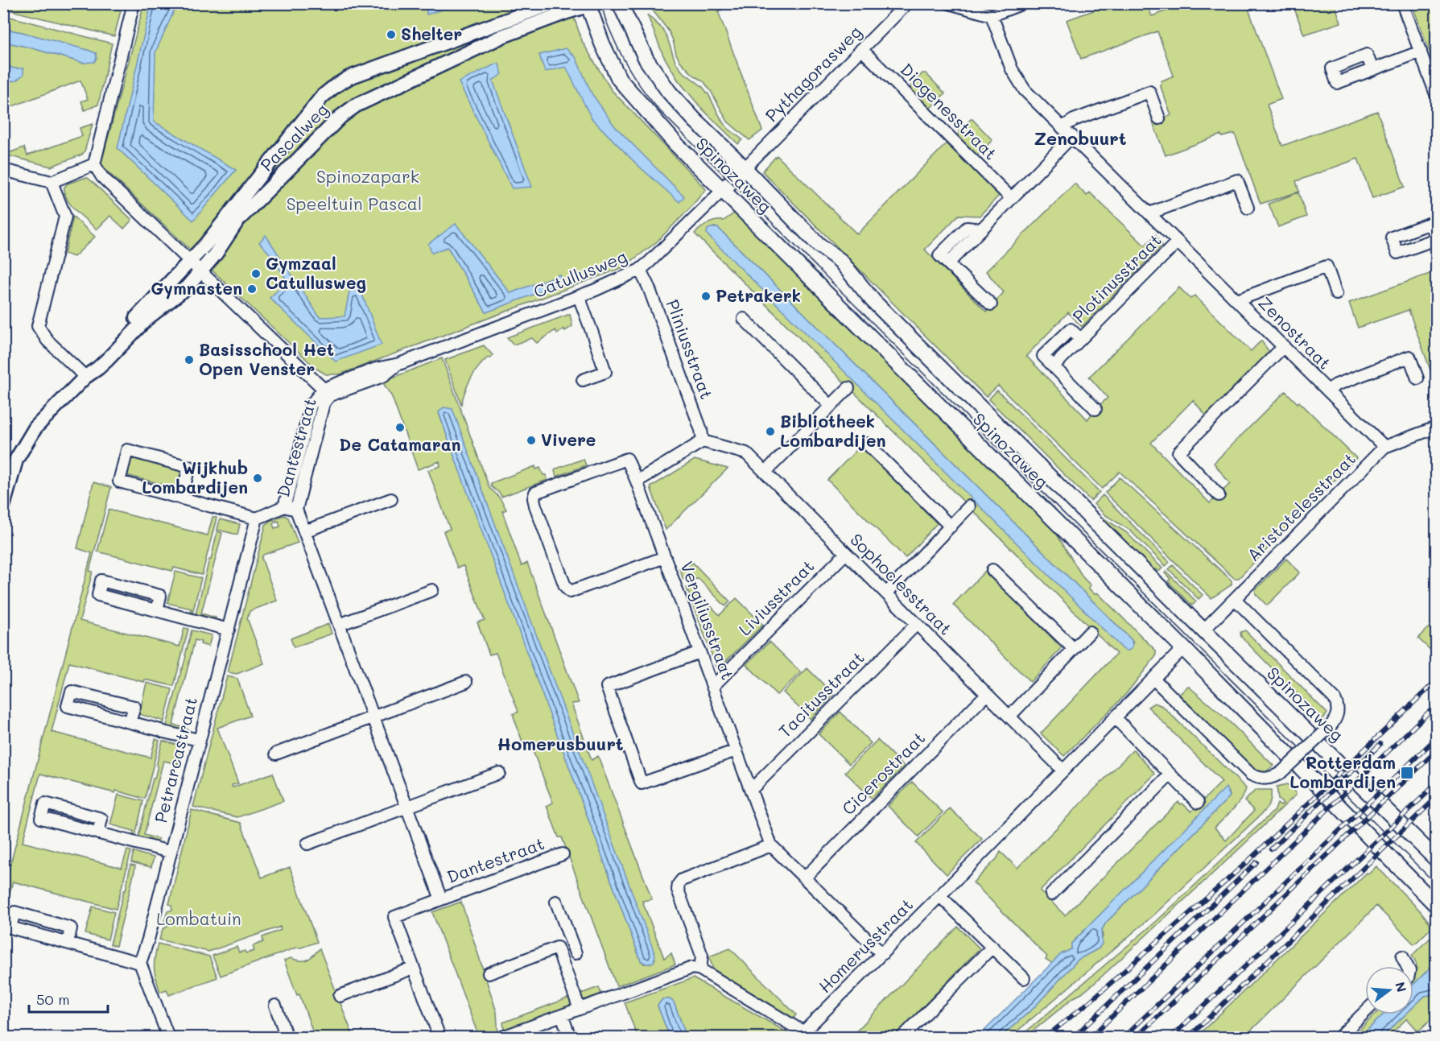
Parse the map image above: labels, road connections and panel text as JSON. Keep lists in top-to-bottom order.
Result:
{
  "streets": {
    "main road": ["Spinozaweg", "Catullusweg"],
    "street": [
      "Pythagorasweg",
      "Diogenesstraat",
      "Pascalweg",
      "Plotinusstraat",
      "Zenostraat",
      "Pliniusstraat",
      "Dantestraat",
      "Aristotelesstraat",
      "Sophoclesstraat",
      "Liviusstraat",
      "Vergiliusstraat",
      "Tacitusstraat",
      "Petrarcastraat",
      "Cicerostraat",
      "Homerusstraat"
    ]
  },
  "crossings": [
    ["Pythagorasweg", "Diogenesstraat"],
    ["Pythagorasweg", "Spinozaweg"],
    ["Pythagorasweg", "Catullusweg"],
    ["Pascalweg", "Spinozaweg"],
    ["Spinozaweg", "Catullusweg"],
    ["Spinozaweg", "Aristotelesstraat"],
    ["Spinozaweg", "Homerusstraat"],
    ["Catullusweg", "Pliniusstraat"],
    ["Catullusweg", "Dantestraat"],
    ["Plotinusstraat", "Zenostraat"],
    ["Zenostraat", "Aristotelesstraat"],
    ["Pliniusstraat", "Sophoclesstraat"],
    ["Sophoclesstraat", "Liviusstraat"],
    ["Sophoclesstraat", "Tacitusstraat"],
    ["Sophoclesstraat", "Cicerostraat"],
    ["Sophoclesstraat", "Homerusstraat"],
    ["Liviusstraat", "Vergiliusstraat"],
    ["Vergiliusstraat", "Tacitusstraat"],
    ["Vergiliusstraat", "Cicerostraat"],
    ["Vergiliusstraat", "Homerusstraat"]
  ],
  "districts": ["Zenobuurt", "Homerusbuurt"],
  "parks": ["Spinozapark", "Speeltuin Pascal", "Lombatuin"],
  "places": {
    "other": [
      "Shelter",
      "Gymzaal Catullusweg",
      "Gymnasten",
      "Petrakerk",
      "Basisschool Het Open Venster",
      "De Catamaran",
      "Bibliotheek Lombardijen",
      "Vivere",
      "Wijkhub Lombardijen"
    ],
    "transit": ["Rotterdam Lombardijen"]
  },
  "scale_bar": "50 m",
  "north": "right"
}
